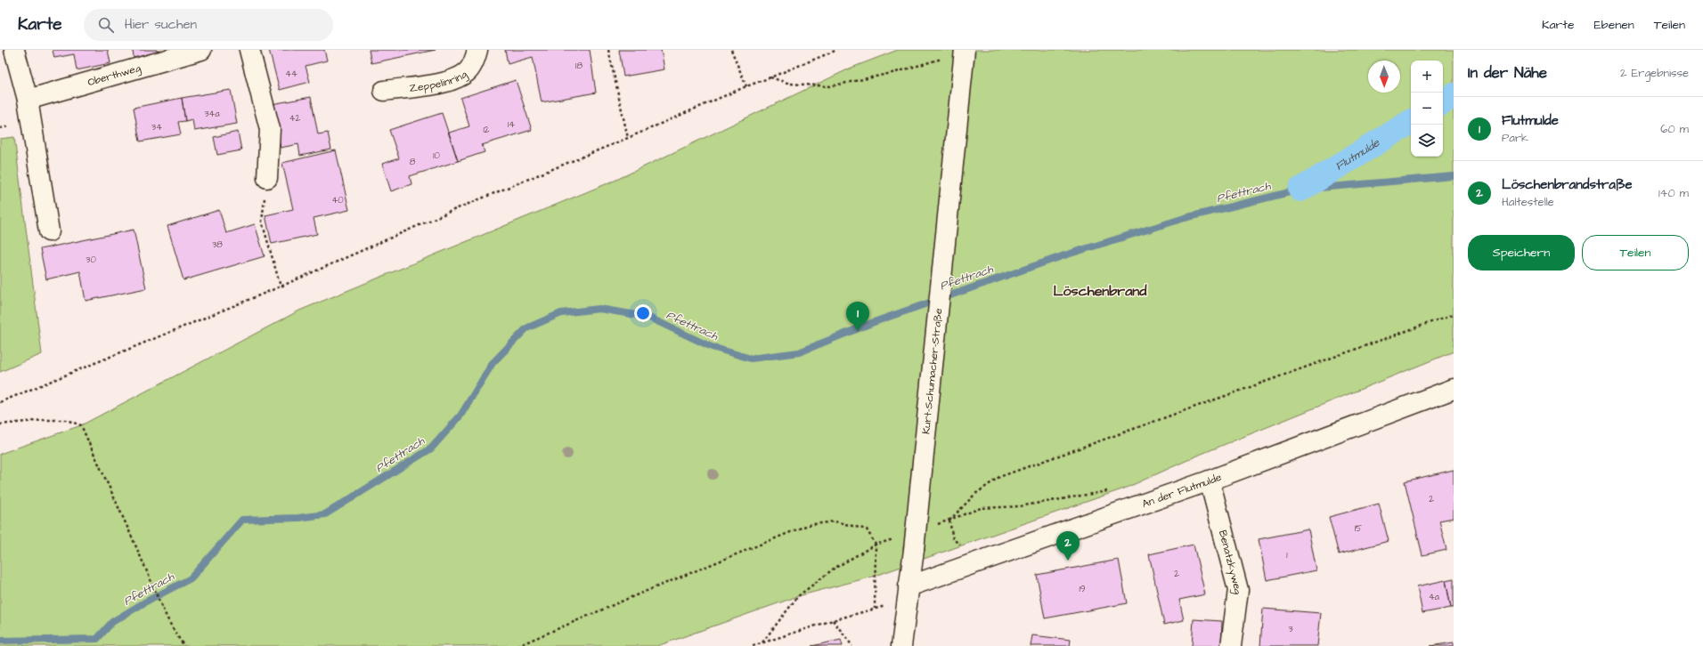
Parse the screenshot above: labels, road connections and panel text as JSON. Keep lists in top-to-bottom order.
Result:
{
  "streets": {
    "street": [
      "Oberthweg",
      "Zeppelinring",
      "Kurt-Schumacher-Straße",
      "An der Flutmulde",
      "Benatzkyweg"
    ]
  },
  "crossings": [
    ["Kurt-Schumacher-Straße", "An der Flutmulde"],
    ["An der Flutmulde", "Benatzkyweg"]
  ],
  "districts": ["Löschenbrand"],
  "water": ["Flutmulde", "Pfettrach"],
  "house_numbers": [
    "18",
    "44",
    "34a",
    "42",
    "14",
    "34",
    "12",
    "10",
    "8",
    "40",
    "38",
    "30",
    "2",
    "15",
    "1",
    "2",
    "19",
    "4a",
    "3"
  ],
  "north": "bottom",
  "page": {
    "header": "Karte",
    "search": "Hier suchen",
    "nav": ["Karte", "Ebenen", "Teilen"],
    "heading": ["In der Nähe", "2 Ergebnisse"],
    "map_buttons": ["+", "−"],
    "list": [
      {
        "mark": "1",
        "name": "Flutmulde",
        "note": "Park",
        "value": "60 m"
      },
      {
        "mark": "2",
        "name": "Löschenbrandstraße",
        "note": "Haltestelle",
        "value": "140 m"
      }
    ],
    "buttons": ["Speichern", "Teilen"],
    "pins": ["1", "2"]
  }
}
